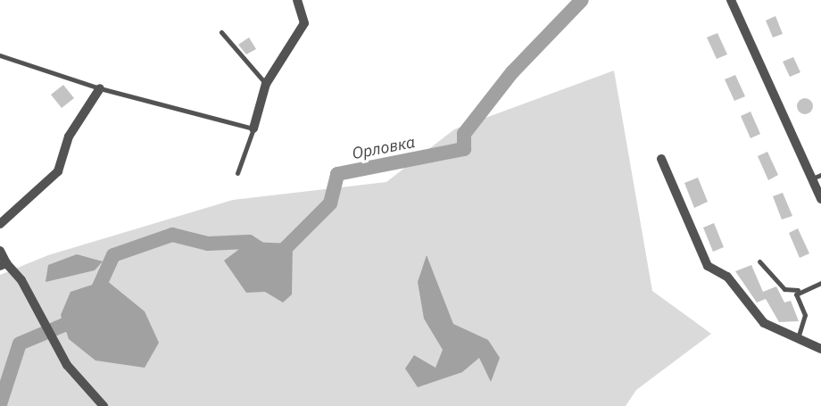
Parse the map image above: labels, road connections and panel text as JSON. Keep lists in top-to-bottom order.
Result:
{
  "water": ["Орловка"]
}
